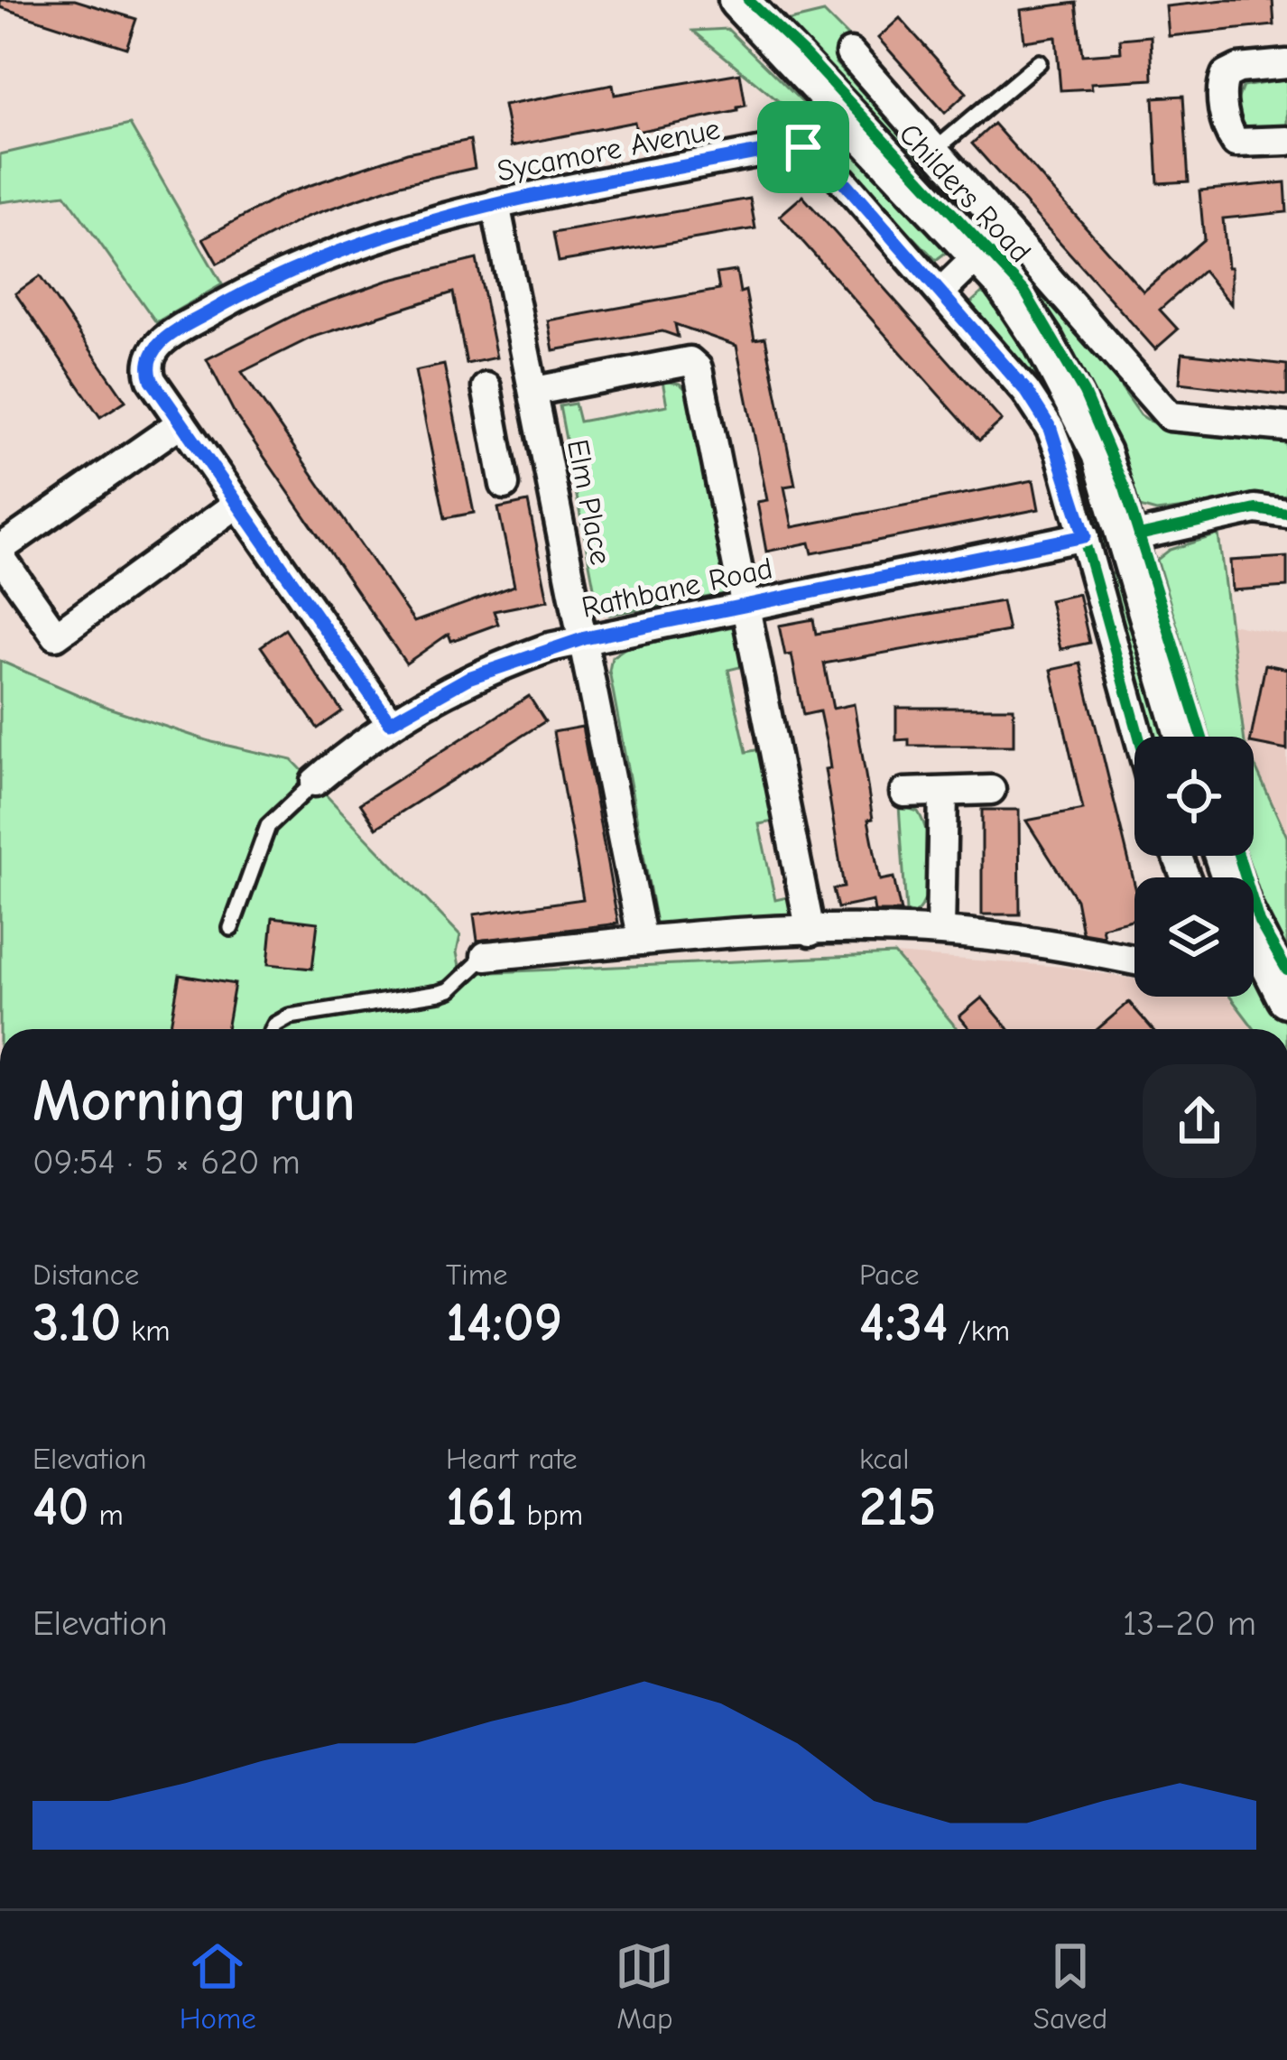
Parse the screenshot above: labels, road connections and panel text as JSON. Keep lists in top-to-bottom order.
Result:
{
  "streets": {
    "main road": ["Childers Road"],
    "street": ["Sycamore Avenue", "Elm Place", "Rathbane Road"]
  },
  "crossings": [
    ["Sycamore Avenue", "Elm Place"],
    ["Sycamore Avenue", "Rathbane Road"],
    ["Elm Place", "Rathbane Road"]
  ],
  "page": {
    "heading": ["Morning run", "09:54 · 5 × 620 m"],
    "stats": [
      ["Distance", "3.10 km"],
      ["Time", "14:09"],
      ["Pace", "4:34 /km"],
      ["Elevation", "40 m"],
      ["Heart rate", "161 bpm"],
      ["kcal", "215"]
    ],
    "chart": ["Elevation", "13–20 m"],
    "tabs": ["Home", "Map", "Saved"]
  }
}
